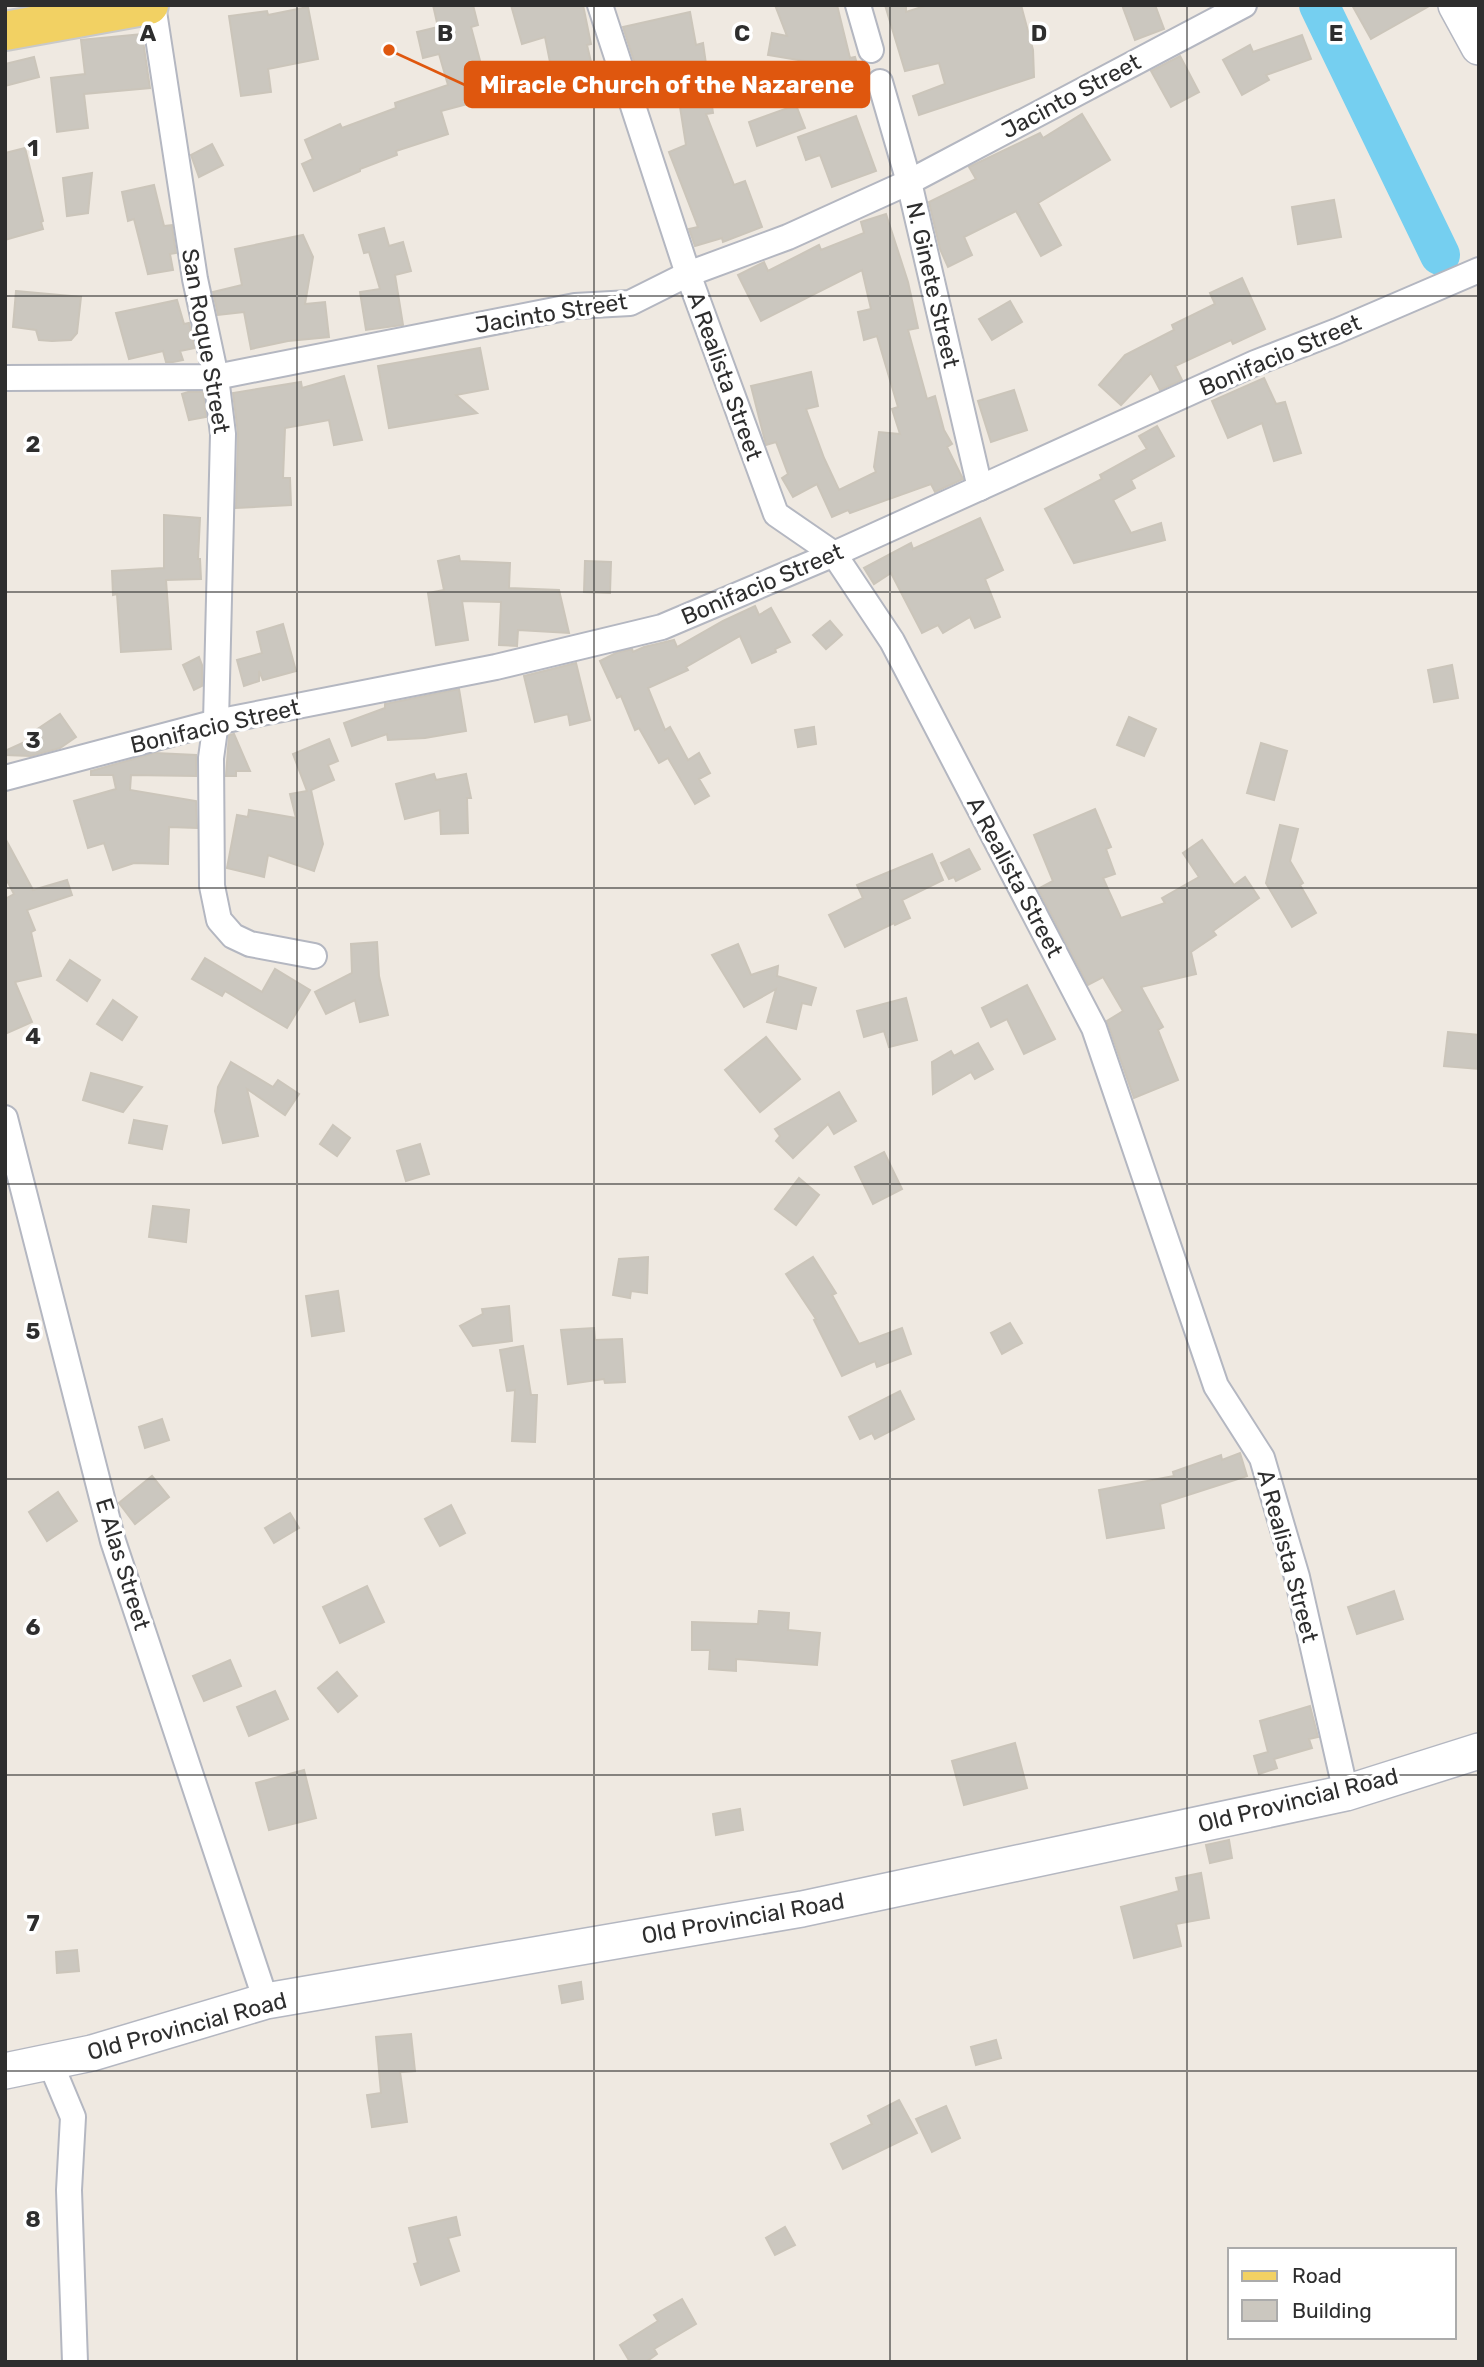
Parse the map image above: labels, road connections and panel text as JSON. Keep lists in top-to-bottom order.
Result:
{
  "streets": {
    "main road": ["Old Provincial Road"],
    "street": [
      "Jacinto Street",
      "N. Ginete Street",
      "San Roque Street",
      "Bonifacio Street",
      "A Realista Street",
      "E Alas Street"
    ]
  },
  "crossings": [
    ["Jacinto Street", "N. Ginete Street"],
    ["Jacinto Street", "San Roque Street"],
    ["Jacinto Street", "A Realista Street"],
    ["N. Ginete Street", "Bonifacio Street"],
    ["San Roque Street", "Bonifacio Street"],
    ["Bonifacio Street", "A Realista Street"],
    ["A Realista Street", "Old Provincial Road"],
    ["E Alas Street", "Old Provincial Road"]
  ],
  "places": ["Miracle Church of the Nazarene"],
  "legend": ["Road", "Building"],
  "grid": {
    "columns": [
      "A",
      "B",
      "C",
      "D",
      "E"
    ],
    "rows": [
      "1",
      "2",
      "3",
      "4",
      "5",
      "6",
      "7",
      "8"
    ]
  }
}
